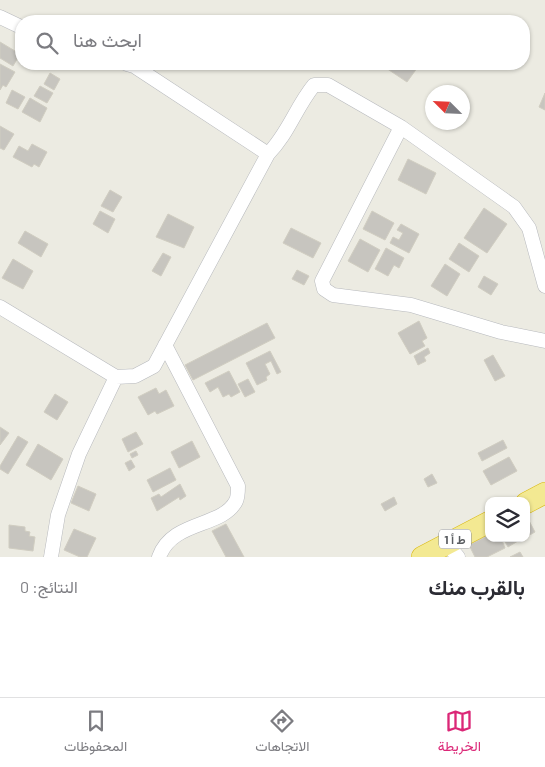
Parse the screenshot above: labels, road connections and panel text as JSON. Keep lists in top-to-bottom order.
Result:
{
  "streets": {
    "highway": ["ط أ 1"]
  },
  "north": "top left",
  "page": {
    "search": "ابحث هنا",
    "heading": ["بالقرب منك", "النتائج: 0"],
    "nav": ["الخريطة", "الاتجاهات", "المحفوظات"]
  }
}
